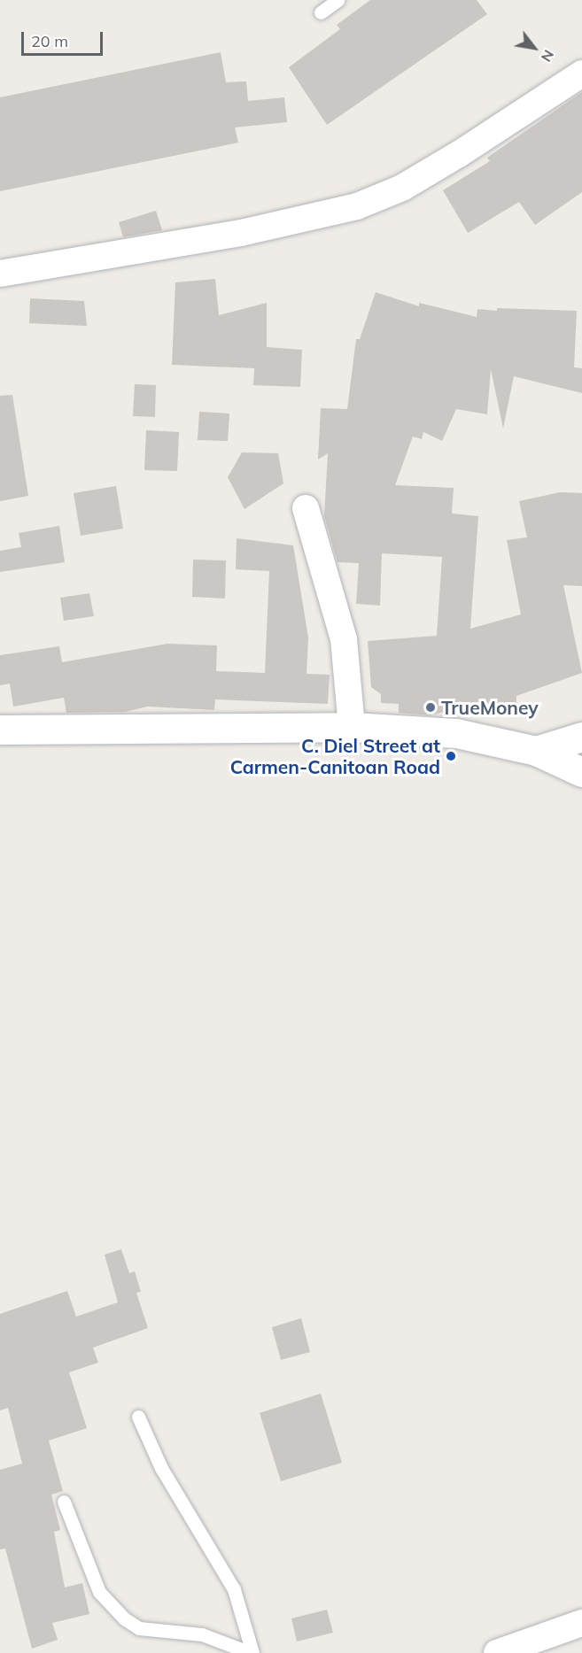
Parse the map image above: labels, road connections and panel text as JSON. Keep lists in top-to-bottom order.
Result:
{
  "places": ["TrueMoney", "C. Diel Street at Carmen-Canitoan Road"],
  "scale_bar": "20 m",
  "north": "bottom right"
}
